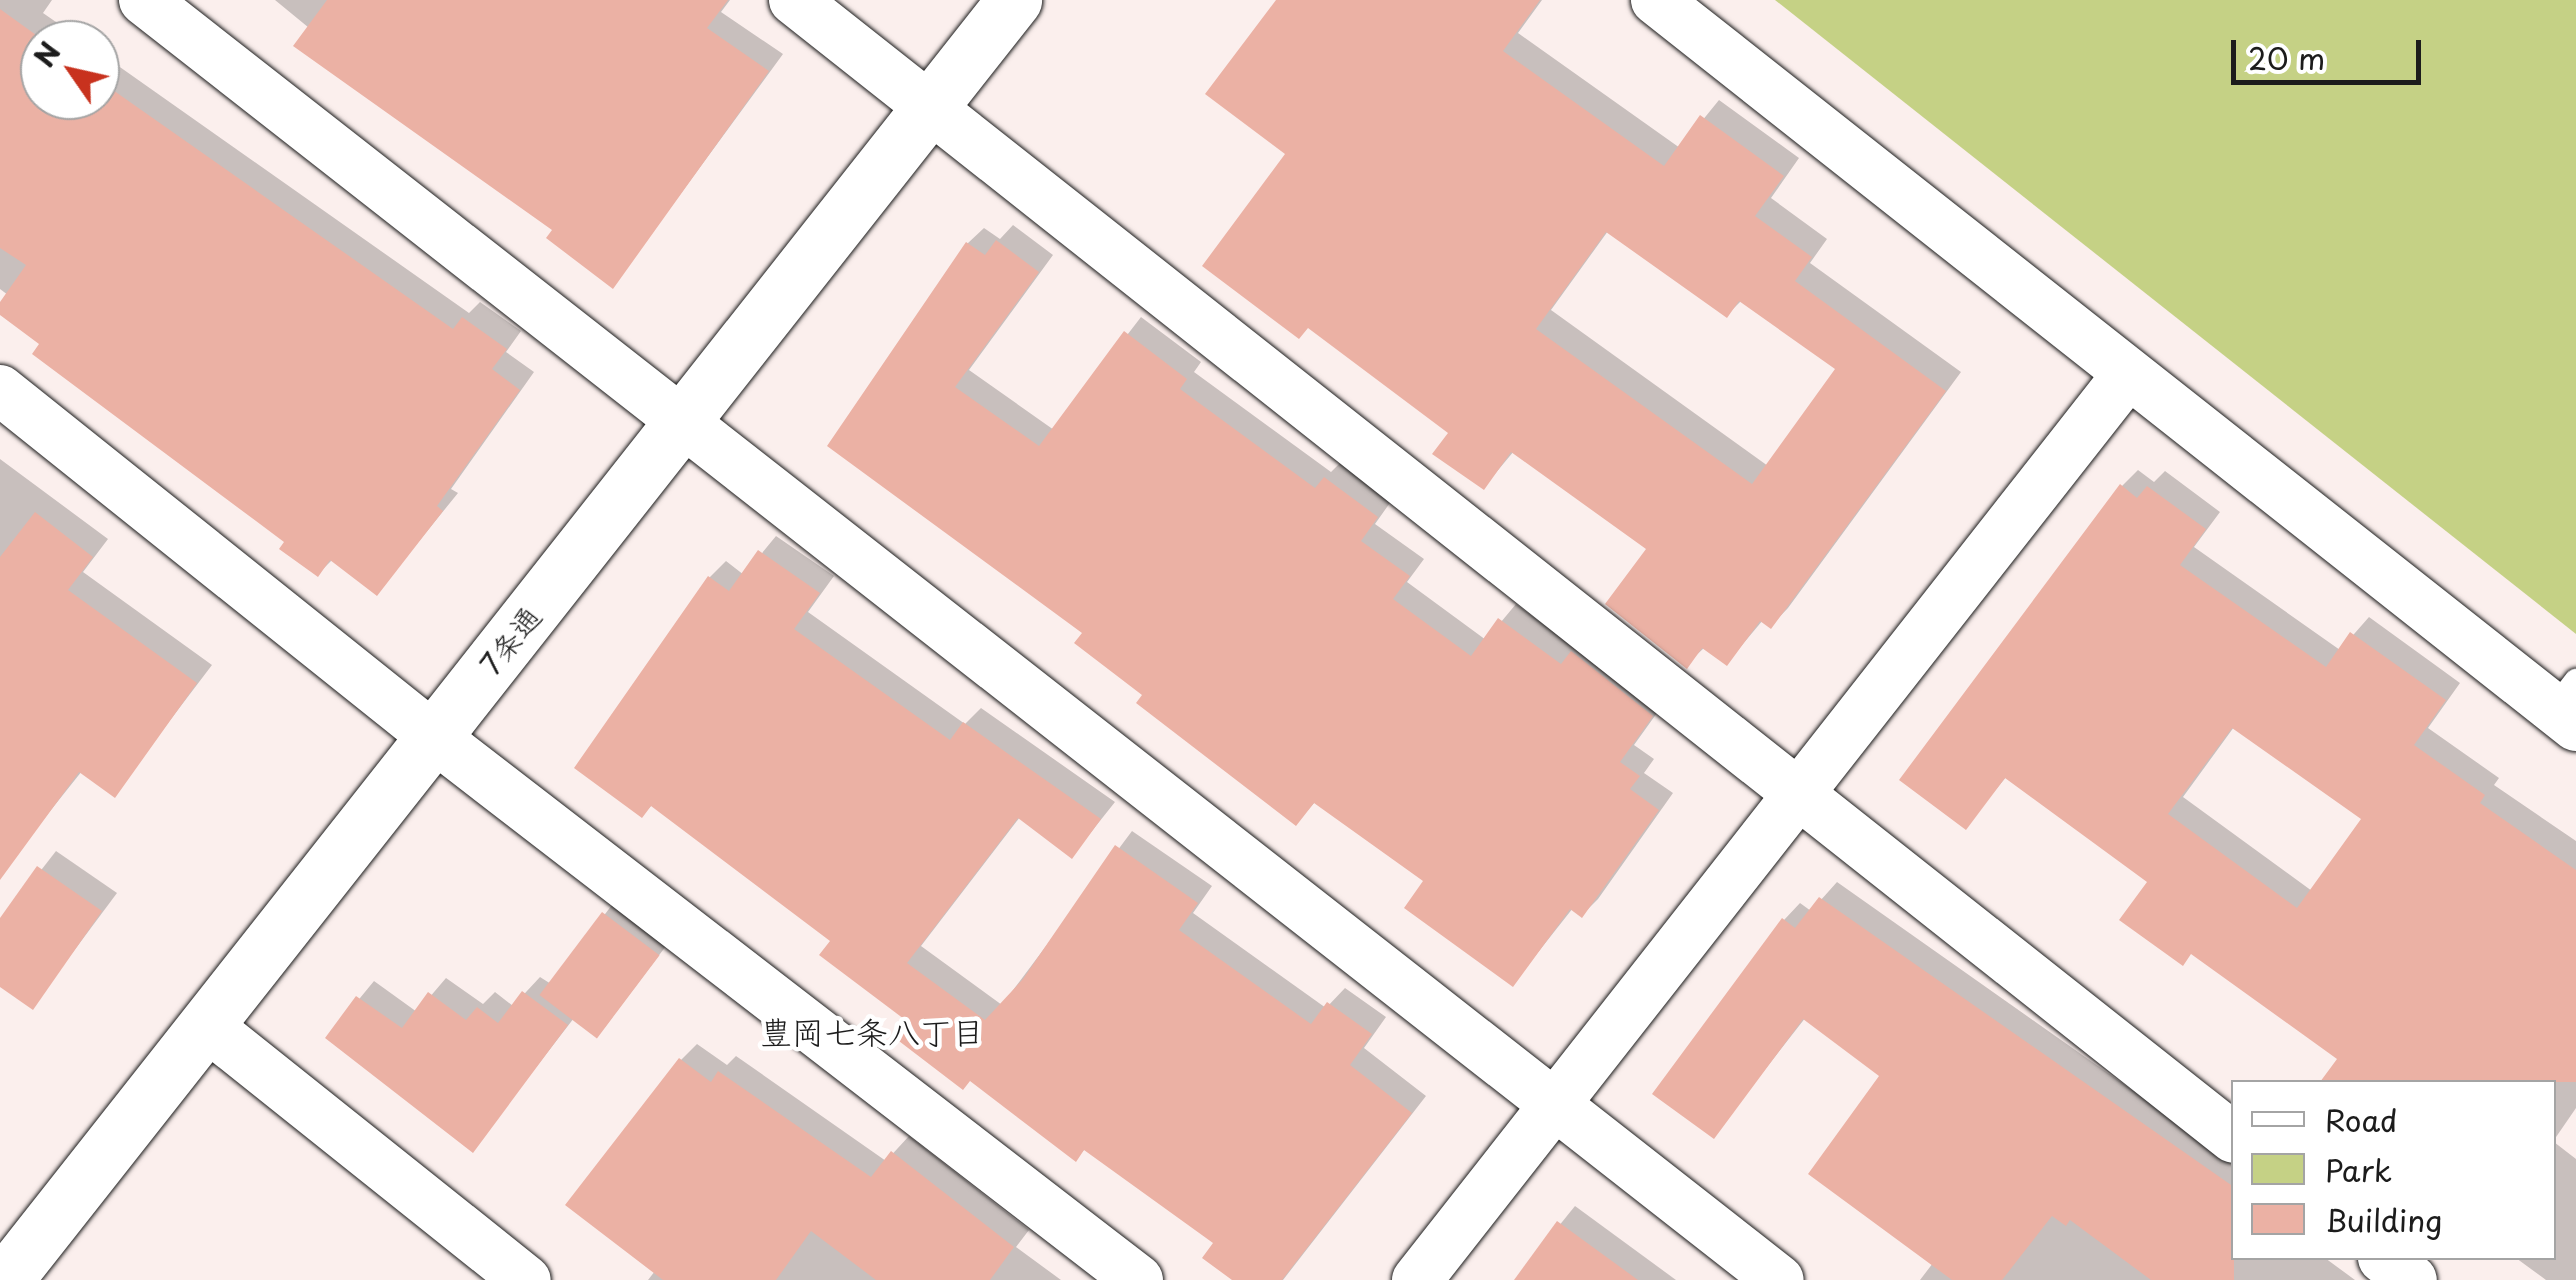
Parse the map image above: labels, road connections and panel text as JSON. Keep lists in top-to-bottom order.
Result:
{
  "streets": {
    "street": ["7条通"]
  },
  "districts": ["豊岡七条八丁目"],
  "legend": ["Road", "Park", "Building"],
  "scale_bar": "20 m",
  "north": "top left"
}
